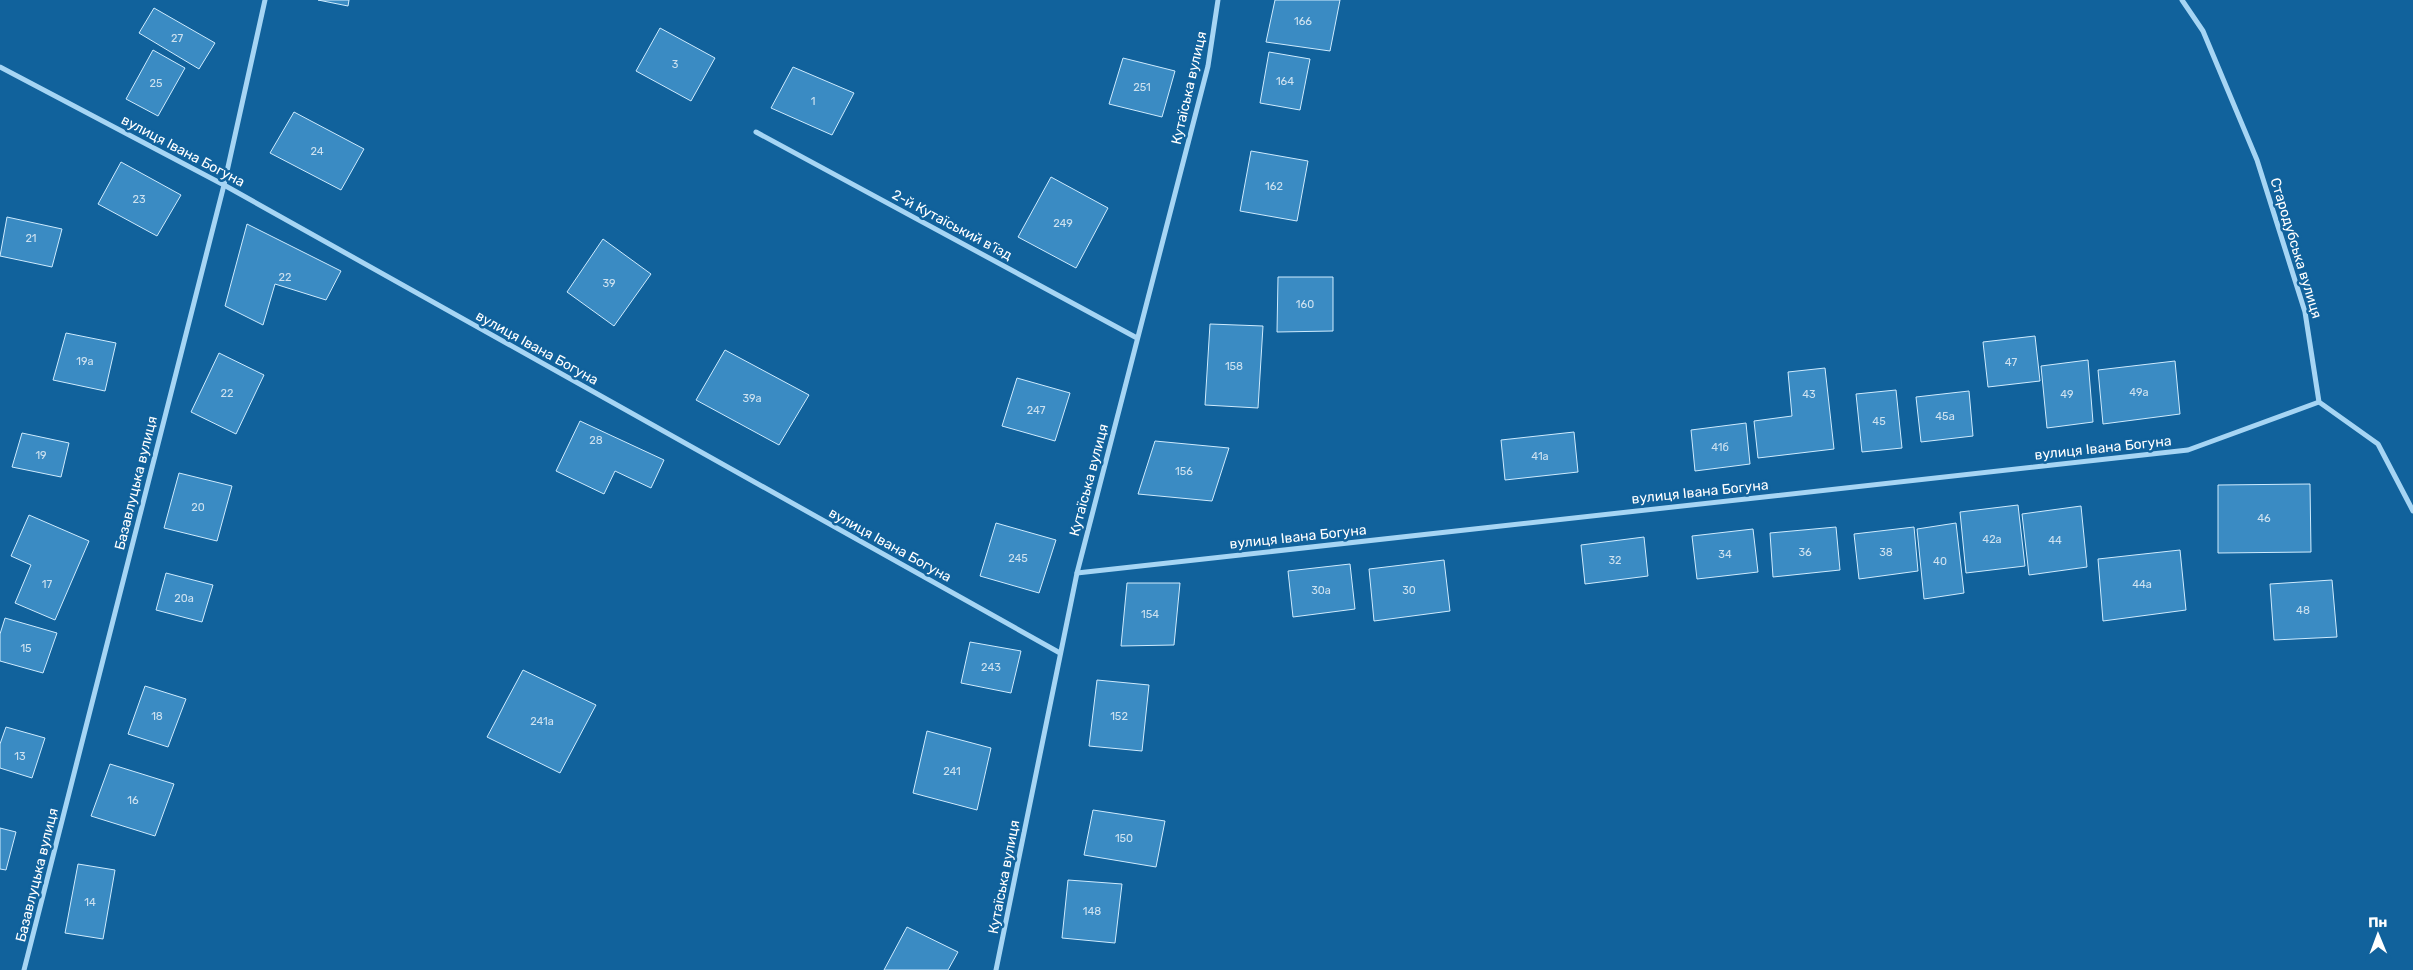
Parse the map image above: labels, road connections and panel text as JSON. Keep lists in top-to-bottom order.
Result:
{
  "streets": {
    "street": [
      "Кутаїська вулиця",
      "вулиця Івана Богуна",
      "2-й Кутаїський в’їзд",
      "Стародубська вулиця",
      "Базавлуцька вулиця"
    ]
  },
  "crossings": [
    ["Кутаїська вулиця", "вулиця Івана Богуна"],
    ["Кутаїська вулиця", "2-й Кутаїський в’їзд"],
    ["вулиця Івана Богуна", "Стародубська вулиця"],
    ["вулиця Івана Богуна", "Базавлуцька вулиця"]
  ],
  "house_numbers": [
    "166",
    "27",
    "3",
    "164",
    "25",
    "251",
    "1",
    "24",
    "162",
    "23",
    "249",
    "21",
    "22",
    "39",
    "160",
    "19а",
    "47",
    "158",
    "49а",
    "22",
    "43",
    "49",
    "39а",
    "247",
    "45а",
    "45",
    "28",
    "41б",
    "19",
    "41а",
    "156",
    "20",
    "46",
    "42а",
    "44",
    "36",
    "38",
    "34",
    "245",
    "32",
    "40",
    "17",
    "44а",
    "30а",
    "30",
    "20а",
    "48",
    "154",
    "15",
    "243",
    "18",
    "152",
    "241а",
    "13",
    "241",
    "16",
    "150",
    "14",
    "148"
  ],
  "north": "top"
}
